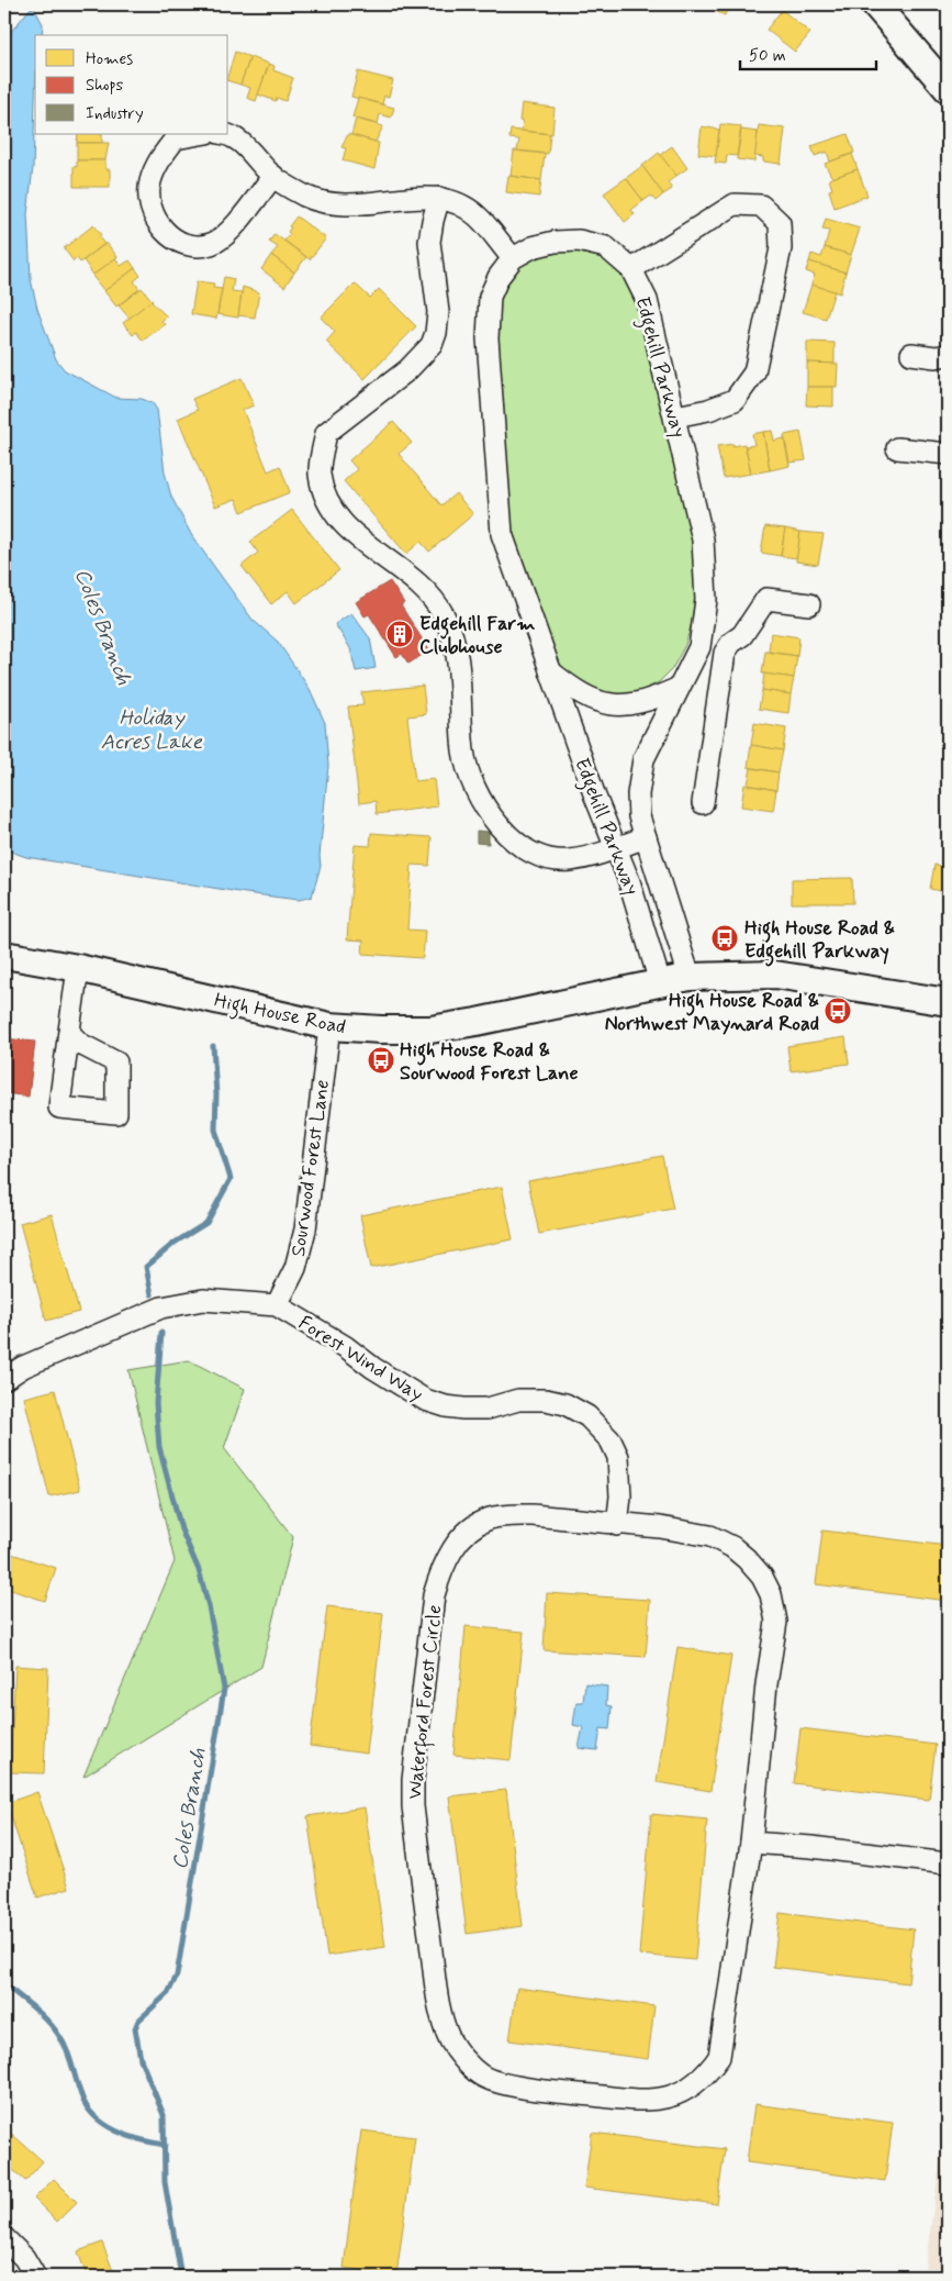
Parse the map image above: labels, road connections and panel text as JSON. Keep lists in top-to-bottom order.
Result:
{
  "streets": {
    "main road": ["High House Road"],
    "street": [
      "Edgehill Parkway",
      "Sourwood Forest Lane",
      "Forest Wind Way",
      "Waterford Forest Circle"
    ]
  },
  "crossings": [
    ["Edgehill Parkway", "High House Road"],
    ["High House Road", "Sourwood Forest Lane"],
    ["Sourwood Forest Lane", "Forest Wind Way"],
    ["Forest Wind Way", "Waterford Forest Circle"]
  ],
  "water": ["Coles Branch", "Holiday Acres Lake"],
  "places": {
    "building": ["Edgehill Farm Clubhouse"],
    "bus stop": ["High House Road & Edgehill Parkway", "High House Road & Northwest Maynard Road", "High House Road & Sourwood Forest Lane"]
  },
  "legend": ["Homes", "Shops", "Industry"],
  "scale_bar": "50 m"
}
